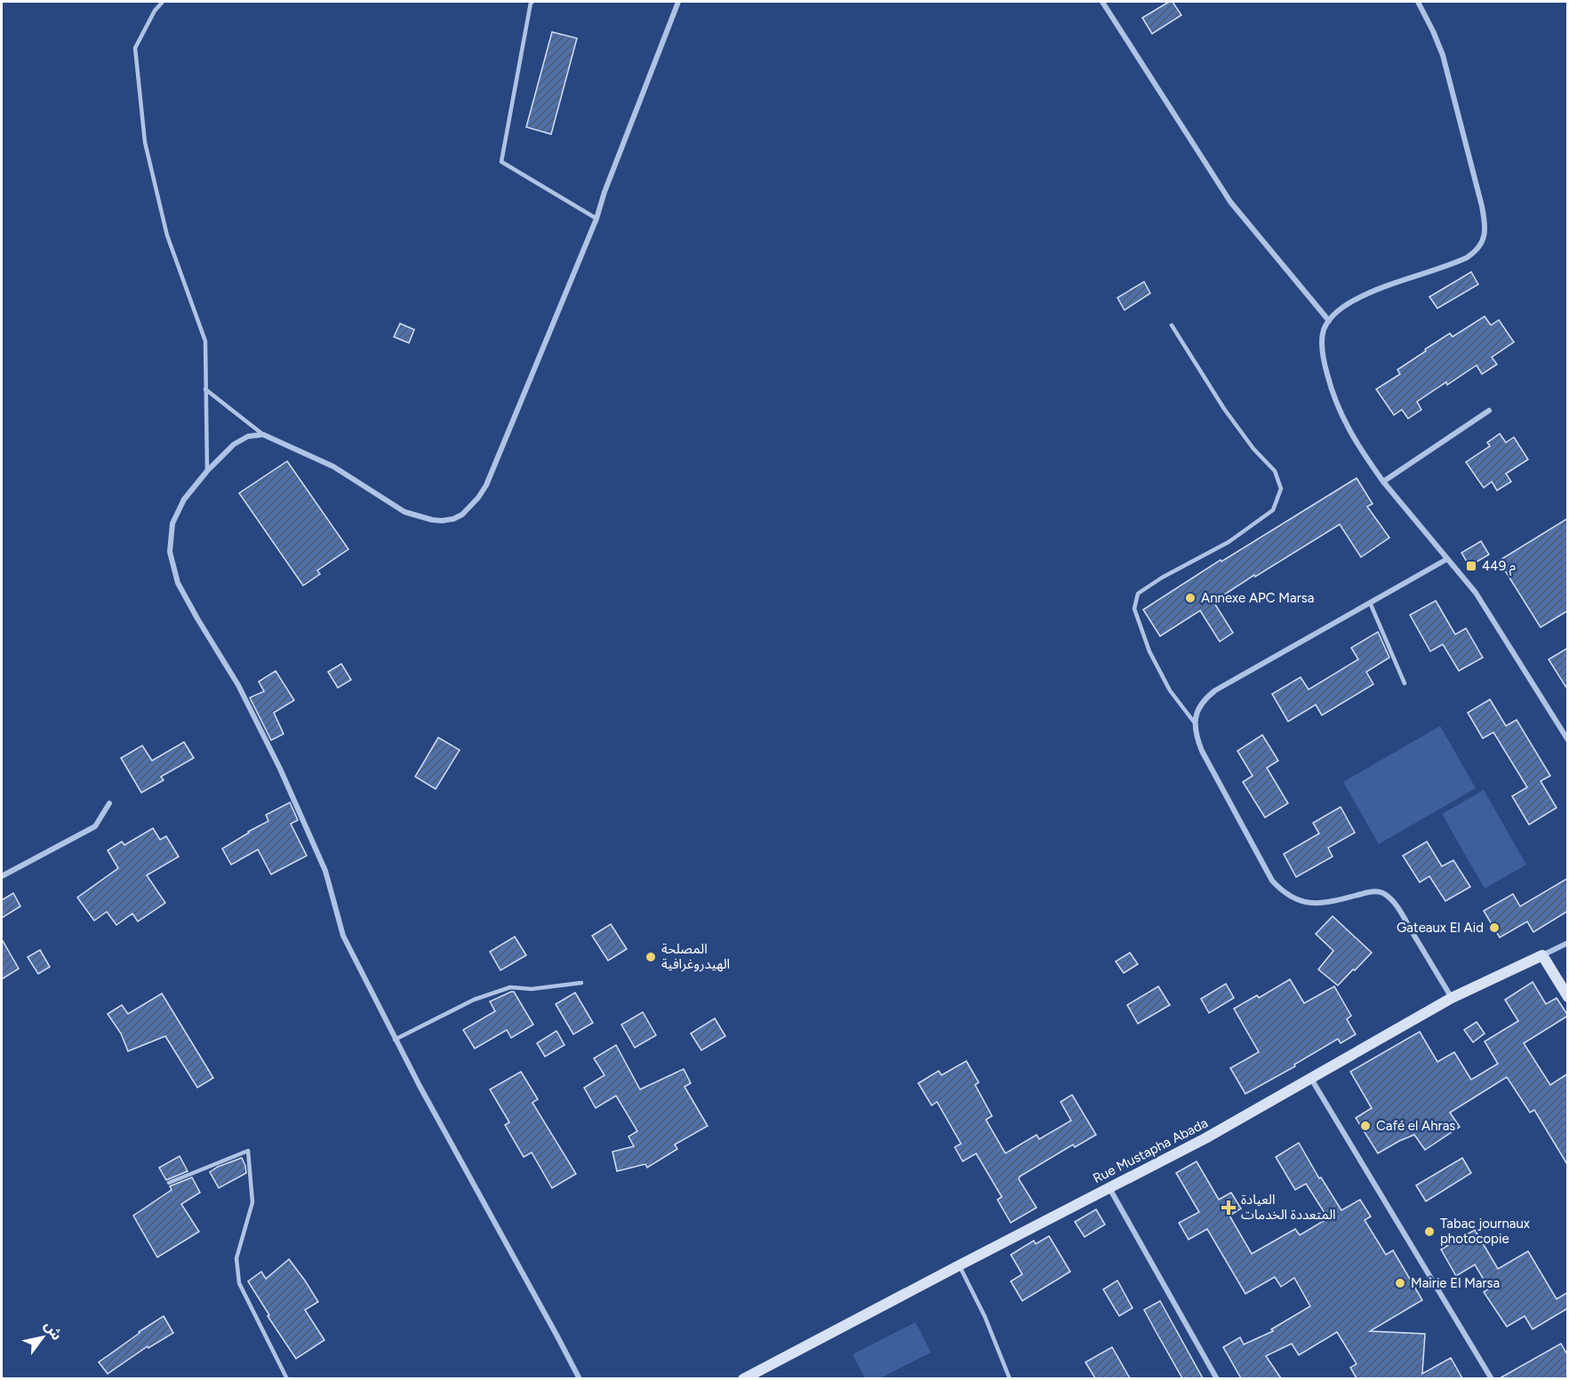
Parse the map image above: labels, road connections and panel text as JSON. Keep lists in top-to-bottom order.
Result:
{
  "streets": {
    "main road": ["Rue Mustapha Abada"]
  },
  "places": {
    "transit": ["م 449"],
    "other": [
      "Annexe APC Marsa",
      "Gateaux El Aid",
      "المصلحة الهيدروغرافية",
      "Café el Ahras",
      "Tabac journaux photocopie",
      "Mairie El Marsa"
    ],
    "health": ["العيادة المتعددة الخدمات"]
  },
  "north": "top right"
}
